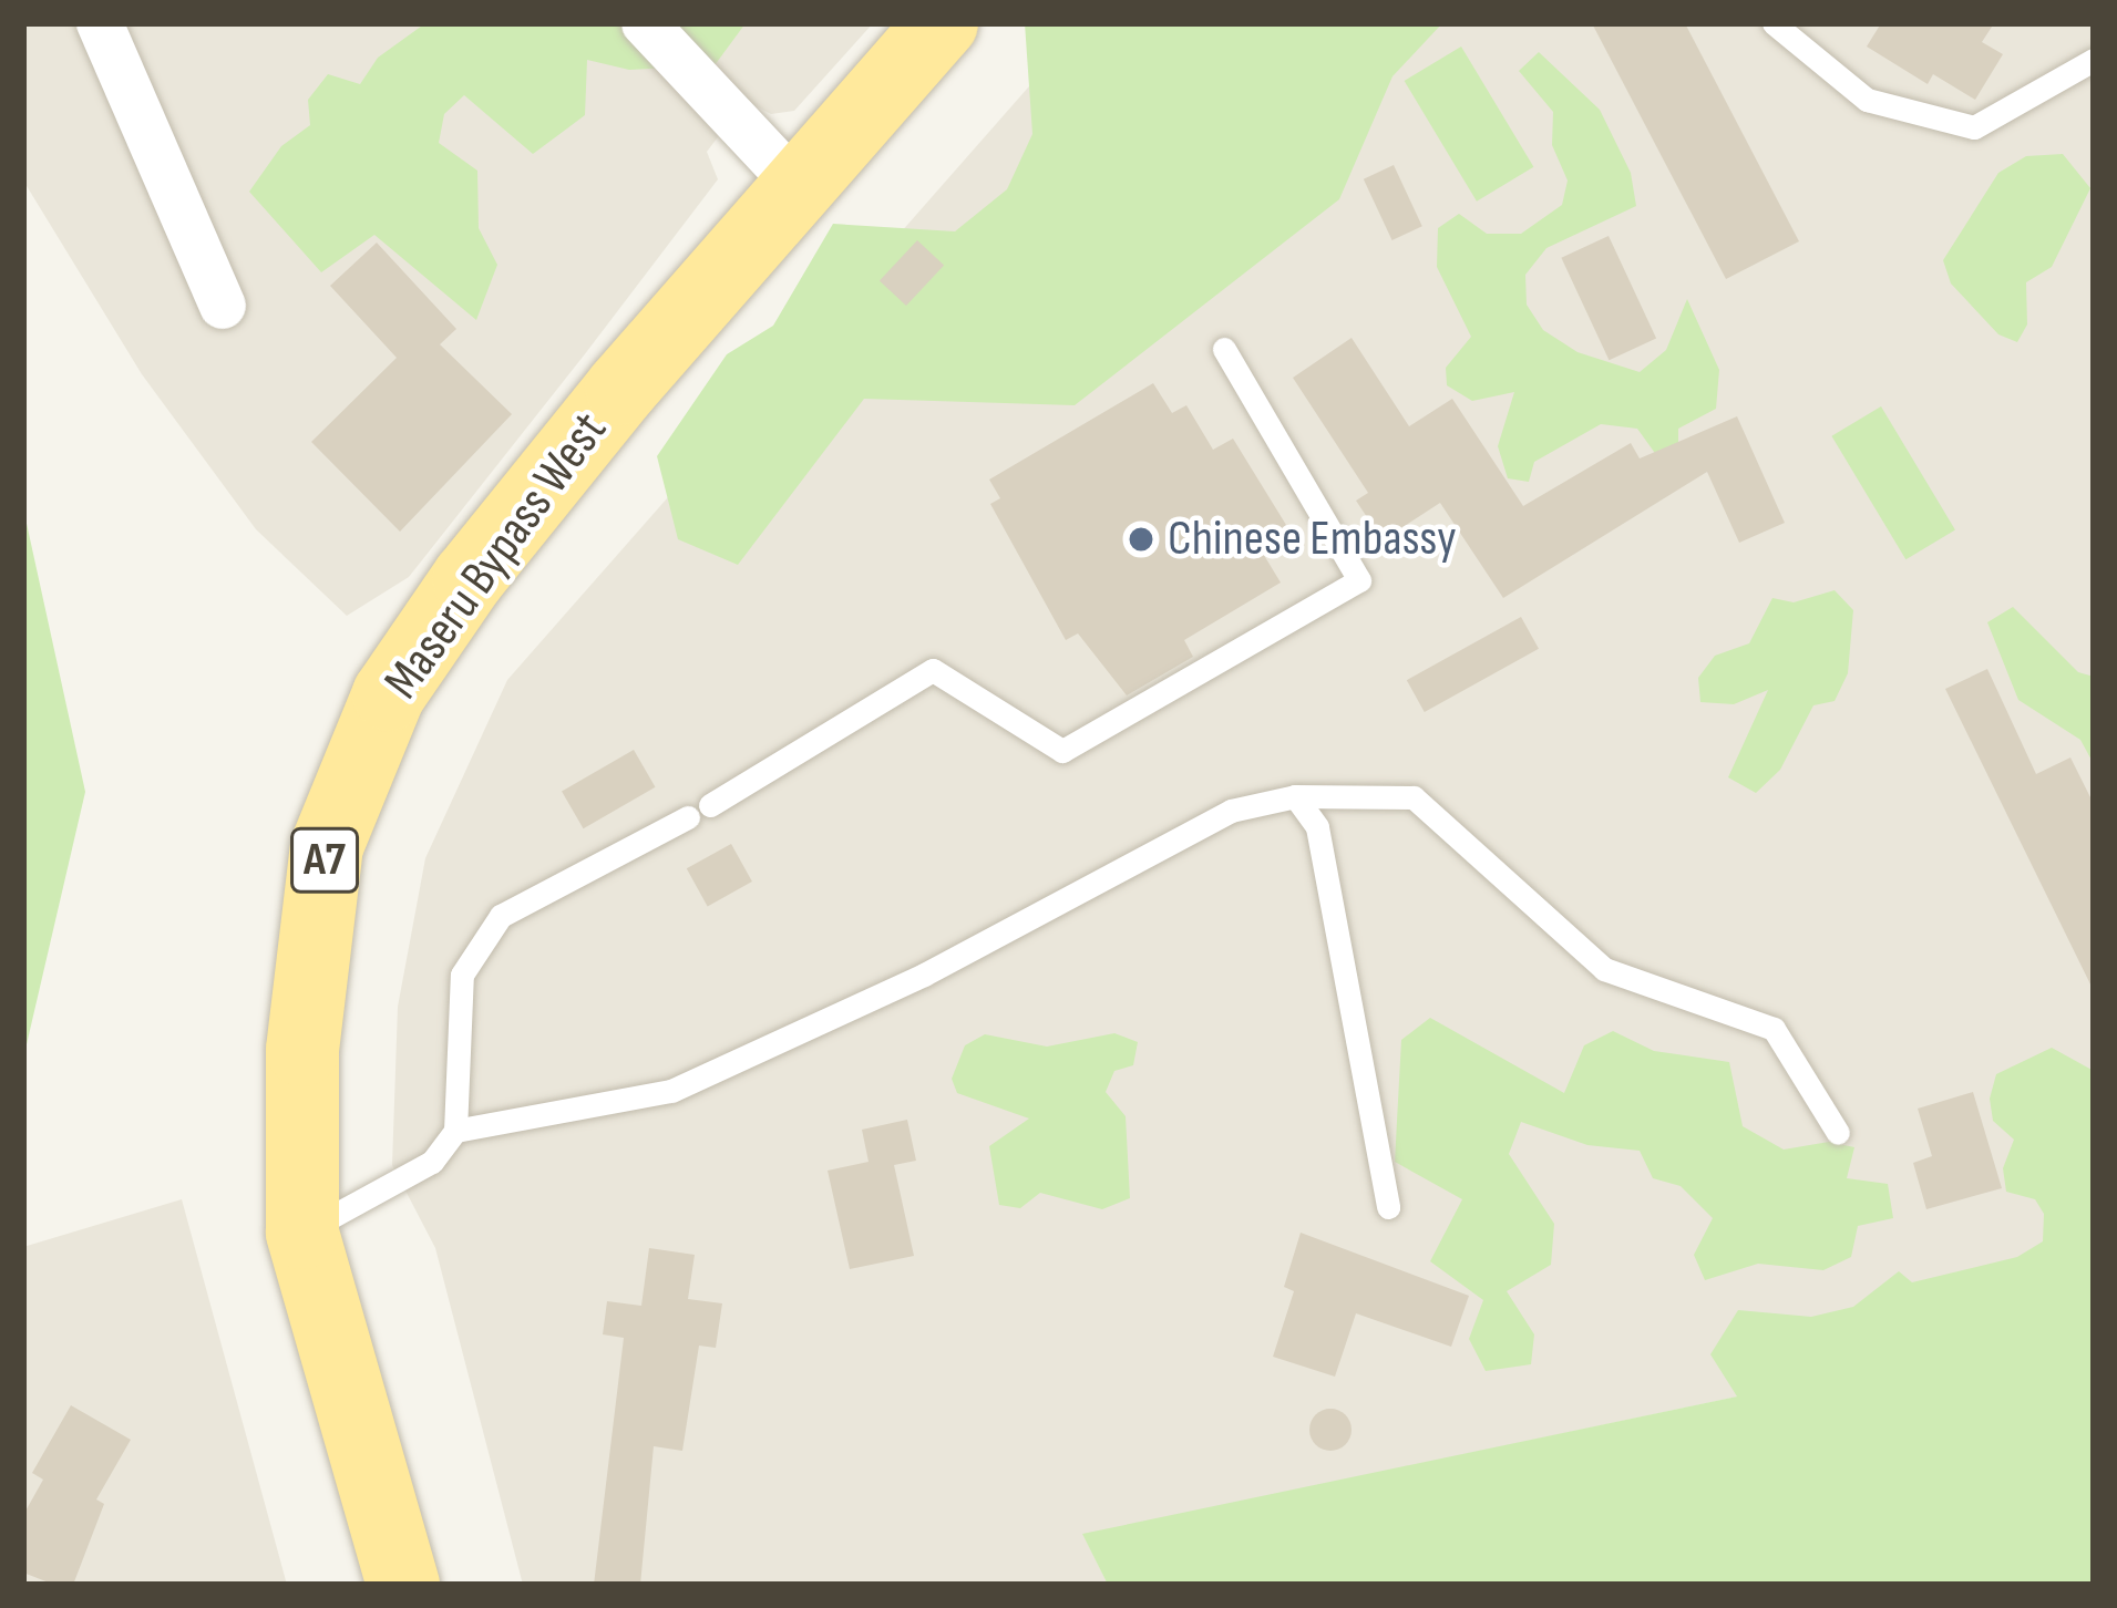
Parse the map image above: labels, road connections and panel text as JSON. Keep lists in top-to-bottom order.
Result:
{
  "streets": {
    "main road": ["Maseru Bypass West", "A7"]
  },
  "places": ["Chinese Embassy"]
}
